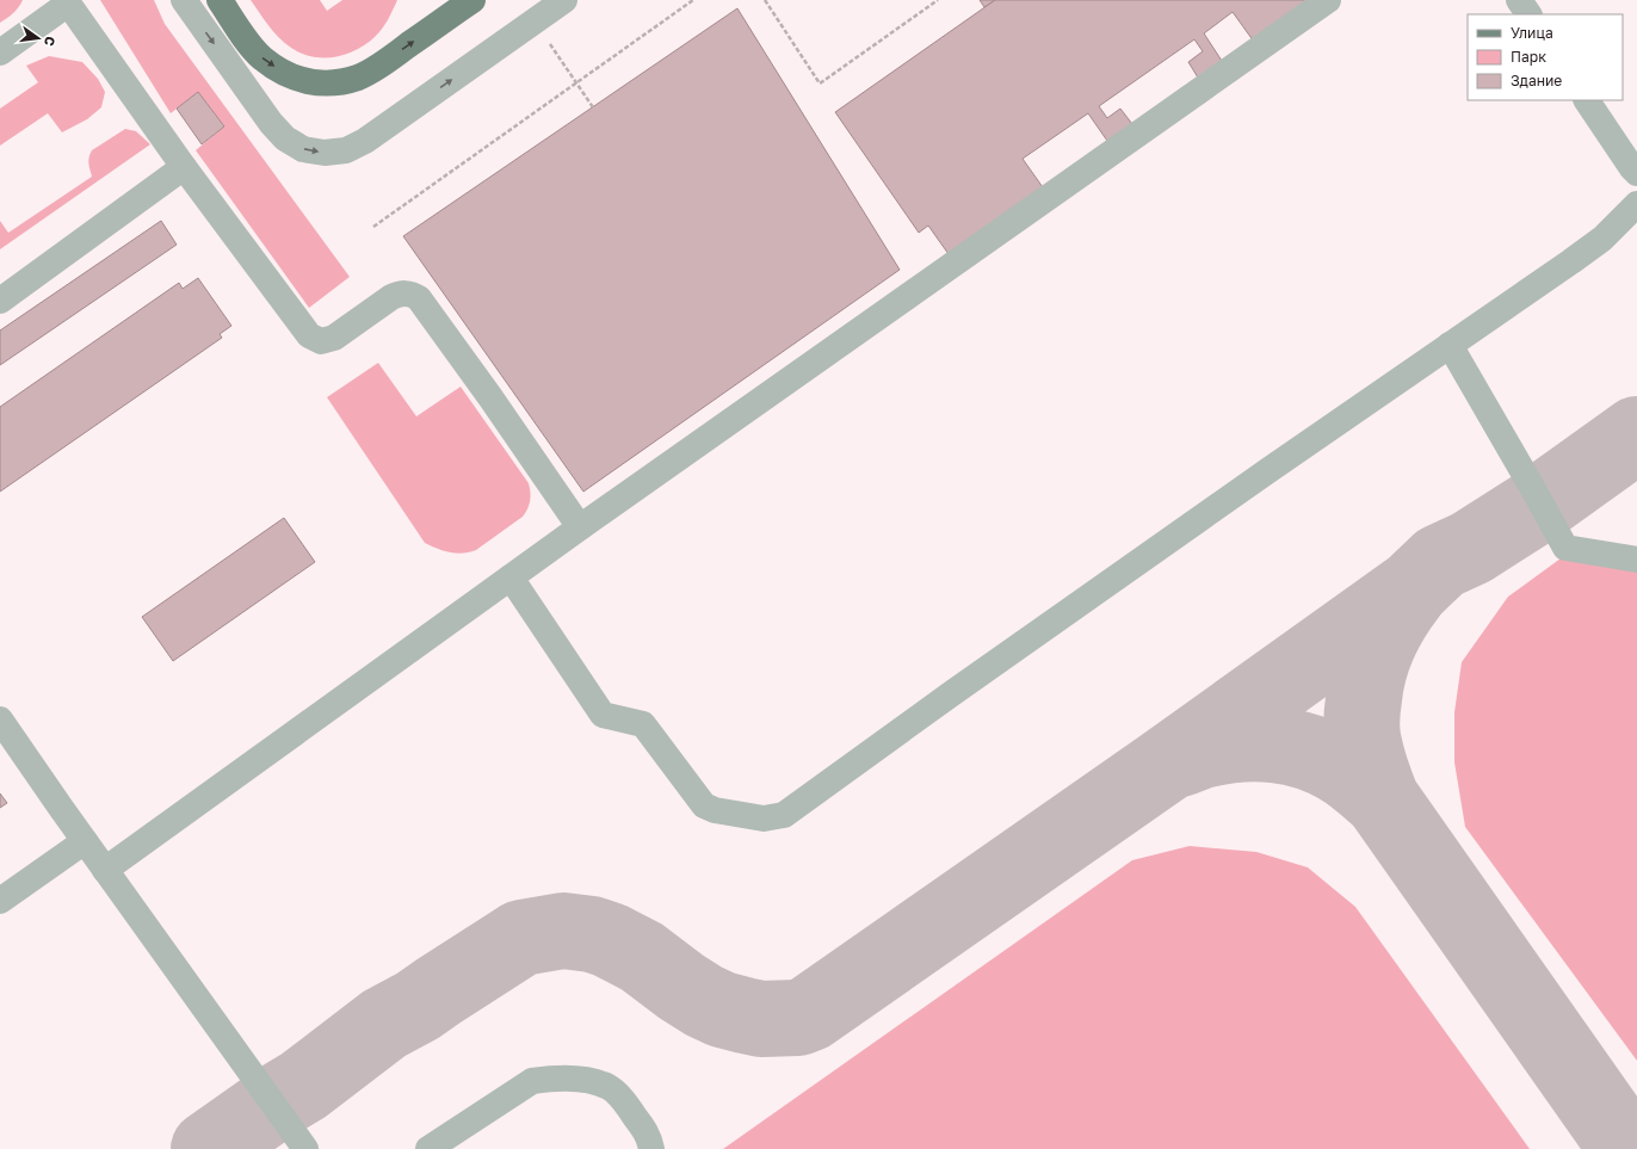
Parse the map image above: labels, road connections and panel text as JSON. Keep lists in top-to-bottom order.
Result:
{
  "legend": ["Улица", "Парк", "Здание"],
  "north": "right"
}
